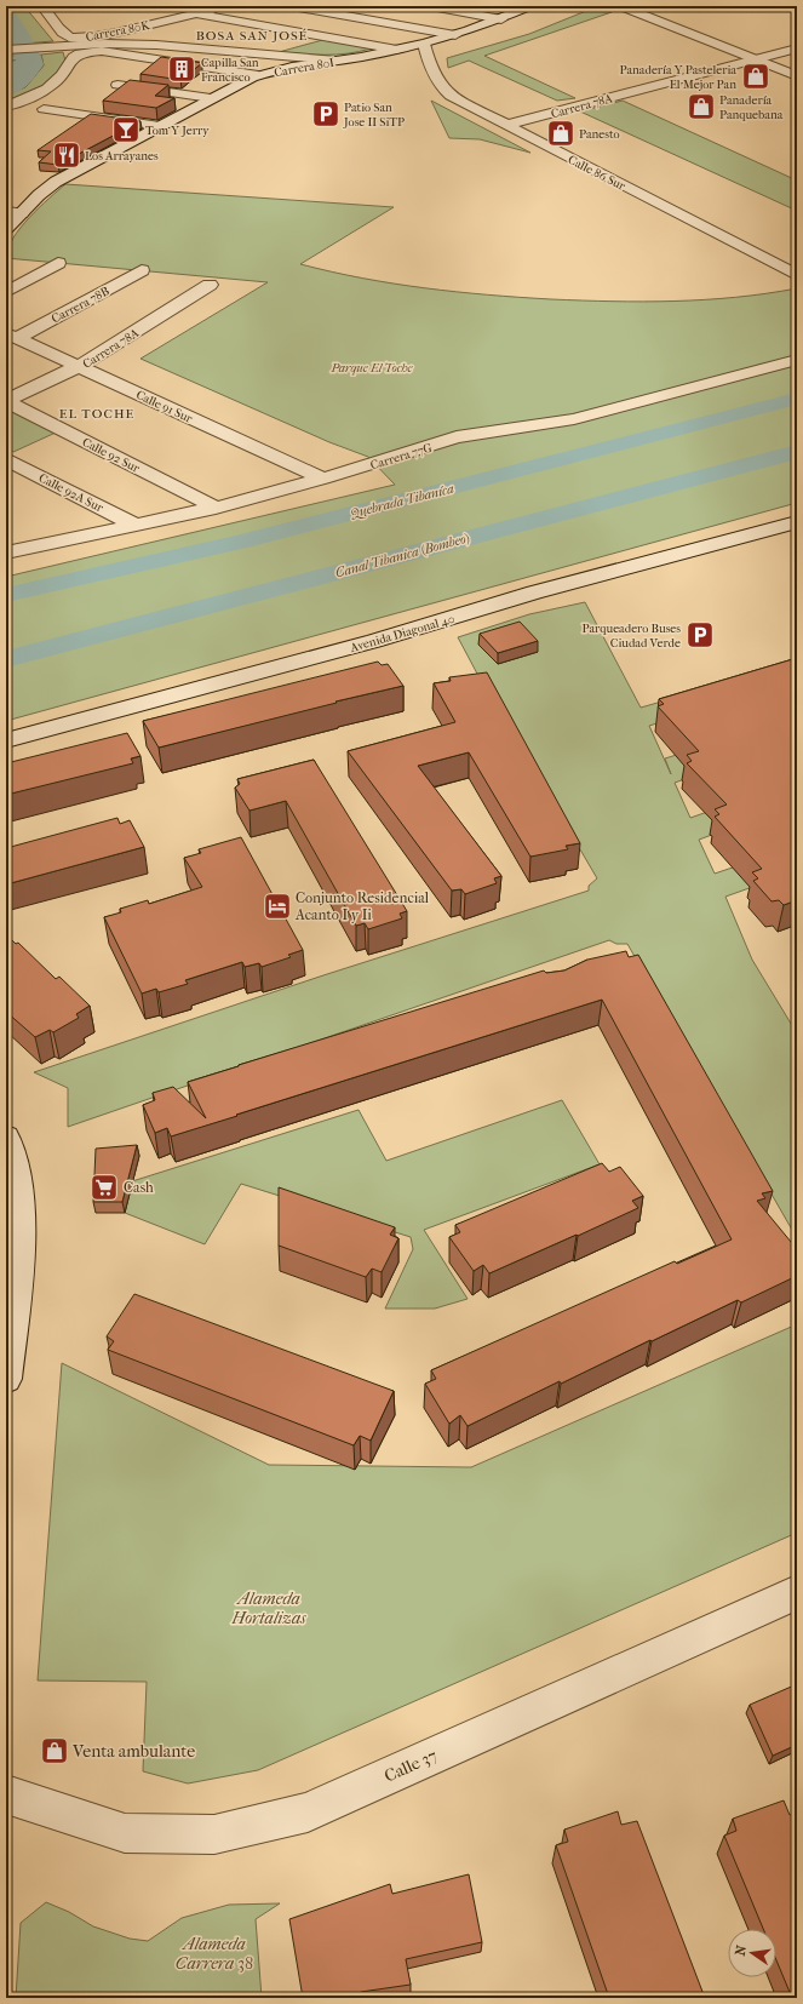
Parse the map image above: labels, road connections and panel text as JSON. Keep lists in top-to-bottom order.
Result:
{
  "streets": {
    "street": [
      "Carrera 80K",
      "Carrera 80I",
      "Carrera 78A",
      "Calle 86 Sur",
      "Carrera 78B",
      "Calle 91 Sur",
      "Calle 92 Sur",
      "Carrera 77G",
      "Calle 92A Sur",
      "Avenida Diagonal 40",
      "Calle 37"
    ]
  },
  "crossings": [
    ["Carrera 80K", "Carrera 80I"],
    ["Carrera 80I", "Calle 86 Sur"],
    ["Carrera 78A", "Calle 86 Sur"],
    ["Carrera 78A", "Calle 91 Sur"],
    ["Carrera 78A", "Calle 92 Sur"],
    ["Carrera 78B", "Calle 91 Sur"],
    ["Calle 91 Sur", "Carrera 77G"],
    ["Calle 92 Sur", "Carrera 77G"],
    ["Carrera 77G", "Calle 92A Sur"]
  ],
  "districts": ["BOSA SAN JOSÉ", "EL TOCHE"],
  "water": ["Quebrada Tibaníca", "Canal Tibanica (Bombeo)"],
  "parks": ["Parque El Toche", "Alameda Hortalizas", "Alameda Carrera 38"],
  "places": {
    "building": ["Capilla San Francisco"],
    "shop": [
      "Panadería Y Pasteleria El Mejor Pan",
      "Panadería Panquebana",
      "Panesto",
      "Venta ambulante"
    ],
    "parking": ["Patio San Jose II SiTP", "Parqueadero Buses Ciudad Verde"],
    "bar": ["Tom Y Jerry"],
    "restaurant": ["Los Arrayanes"],
    "hotel": ["Conjunto Residencial Acanto I y Ii"],
    "supermarket": ["Cash"]
  },
  "north": "left"
}
